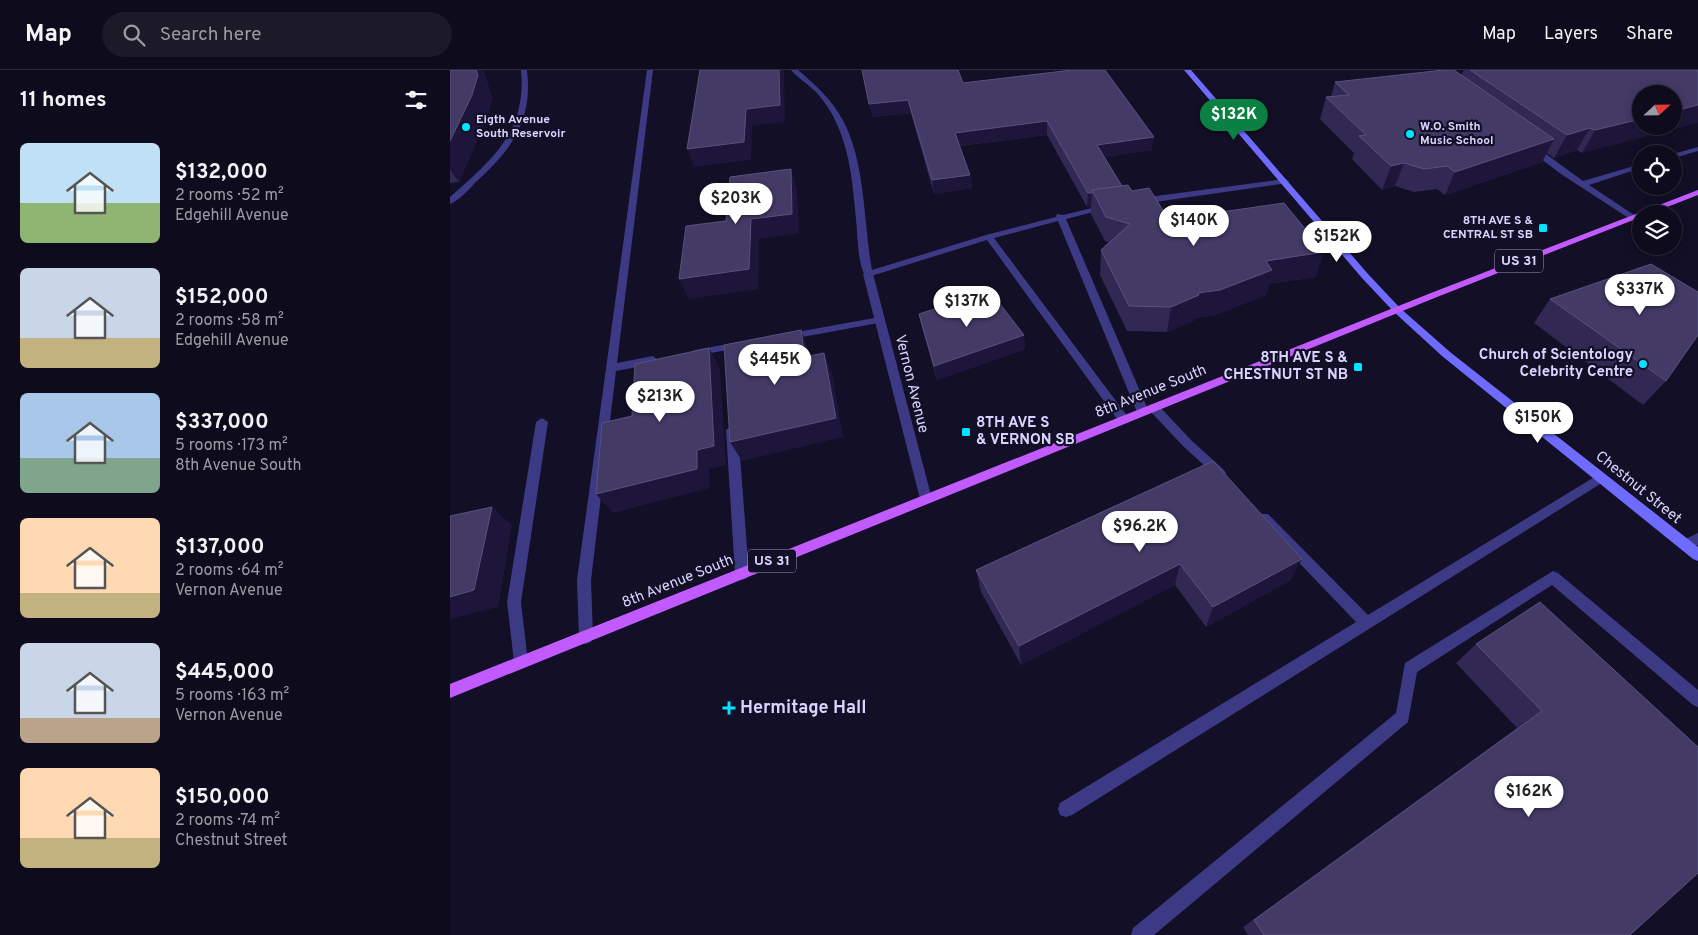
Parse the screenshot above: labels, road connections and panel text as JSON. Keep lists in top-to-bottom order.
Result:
{
  "streets": {
    "main road": ["US 31", "8th Avenue South"],
    "street": ["Vernon Avenue", "Chestnut Street"]
  },
  "crossings": [
    ["Vernon Avenue", "8th Avenue South"],
    ["8th Avenue South", "Chestnut Street"]
  ],
  "places": {
    "other": ["Eigth Avenue South Reservoir", "W.O. Smith Music School", "Church of Scientology Celebrity Centre"],
    "transit": ["8TH AVE S & CENTRAL ST SB", "8TH AVE S & CHESTNUT ST NB", "8TH AVE S & VERNON SB"],
    "health": ["Hermitage Hall"]
  },
  "north": "right",
  "page": {
    "header": "Map",
    "search": "Search here",
    "nav": ["Map", "Layers", "Share"],
    "heading": "11 homes",
    "price": [
      "$132K",
      "$203K",
      "$140K",
      "$152K",
      "$337K",
      "$137K",
      "$445K",
      "$213K",
      "$150K",
      "$96.2K",
      "$162K"
    ],
    "list": [
      {
        "name": "$132,000",
        "note": "2 rooms · 52 m² · Edgehill Avenue"
      },
      {
        "name": "$152,000",
        "note": "2 rooms · 58 m² · Edgehill Avenue"
      },
      {
        "name": "$337,000",
        "note": "5 rooms · 173 m² · 8th Avenue South"
      },
      {
        "name": "$137,000",
        "note": "2 rooms · 64 m² · Vernon Avenue"
      },
      {
        "name": "$445,000",
        "note": "5 rooms · 163 m² · Vernon Avenue"
      },
      {
        "name": "$150,000",
        "note": "2 rooms · 74 m² · Chestnut Street"
      }
    ]
  }
}
